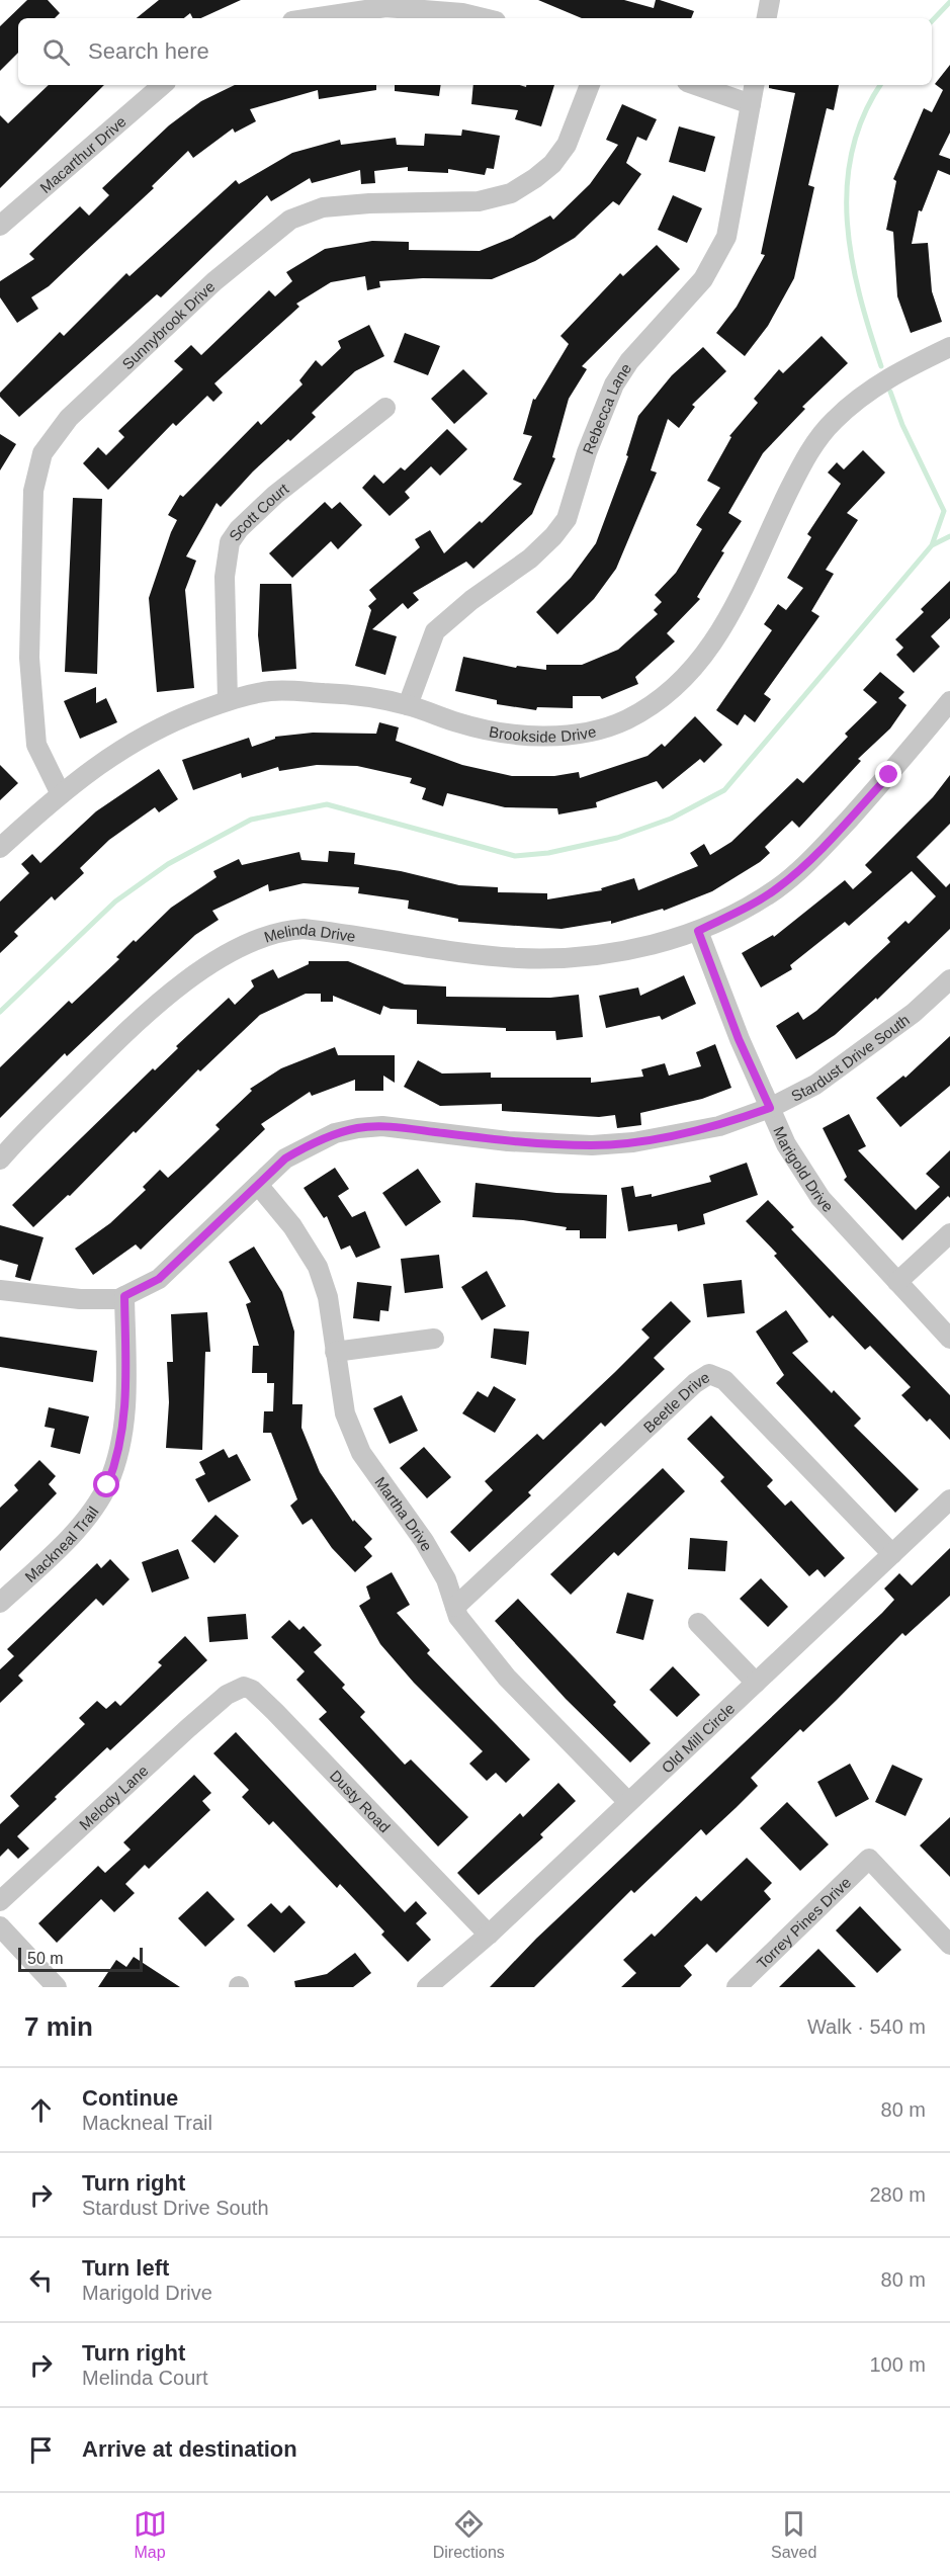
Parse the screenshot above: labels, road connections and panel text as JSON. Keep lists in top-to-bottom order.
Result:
{
  "streets": {
    "street": [
      "Macarthur Drive",
      "Sunnybrook Drive",
      "Rebecca Lane",
      "Scott Court",
      "Brookside Drive",
      "Melinda Drive",
      "Stardust Drive South",
      "Marigold Drive",
      "Beetle Drive",
      "Martha Drive",
      "Mackneal Trail",
      "Old Mill Circle",
      "Melody Lane",
      "Dusty Road",
      "Torrey Pines Drive"
    ]
  },
  "crossings": [
    ["Sunnybrook Drive", "Brookside Drive"],
    ["Rebecca Lane", "Brookside Drive"],
    ["Scott Court", "Brookside Drive"],
    ["Melinda Drive", "Marigold Drive"],
    ["Stardust Drive South", "Marigold Drive"],
    ["Stardust Drive South", "Martha Drive"],
    ["Stardust Drive South", "Mackneal Trail"],
    ["Beetle Drive", "Martha Drive"],
    ["Beetle Drive", "Old Mill Circle"],
    ["Martha Drive", "Old Mill Circle"],
    ["Old Mill Circle", "Dusty Road"],
    ["Melody Lane", "Dusty Road"]
  ],
  "scale_bar": "50 m",
  "page": {
    "search": "Search here",
    "scale": "50 m",
    "heading": ["7 min", "Walk · 540 m"],
    "list": [
      ["Continue", "Mackneal Trail", "80 m"],
      ["Turn right", "Stardust Drive South", "280 m"],
      ["Turn left", "Marigold Drive", "80 m"],
      ["Turn right", "Melinda Court", "100 m"],
      "Arrive at destination"
    ],
    "nav": ["Map", "Directions", "Saved"]
  }
}
